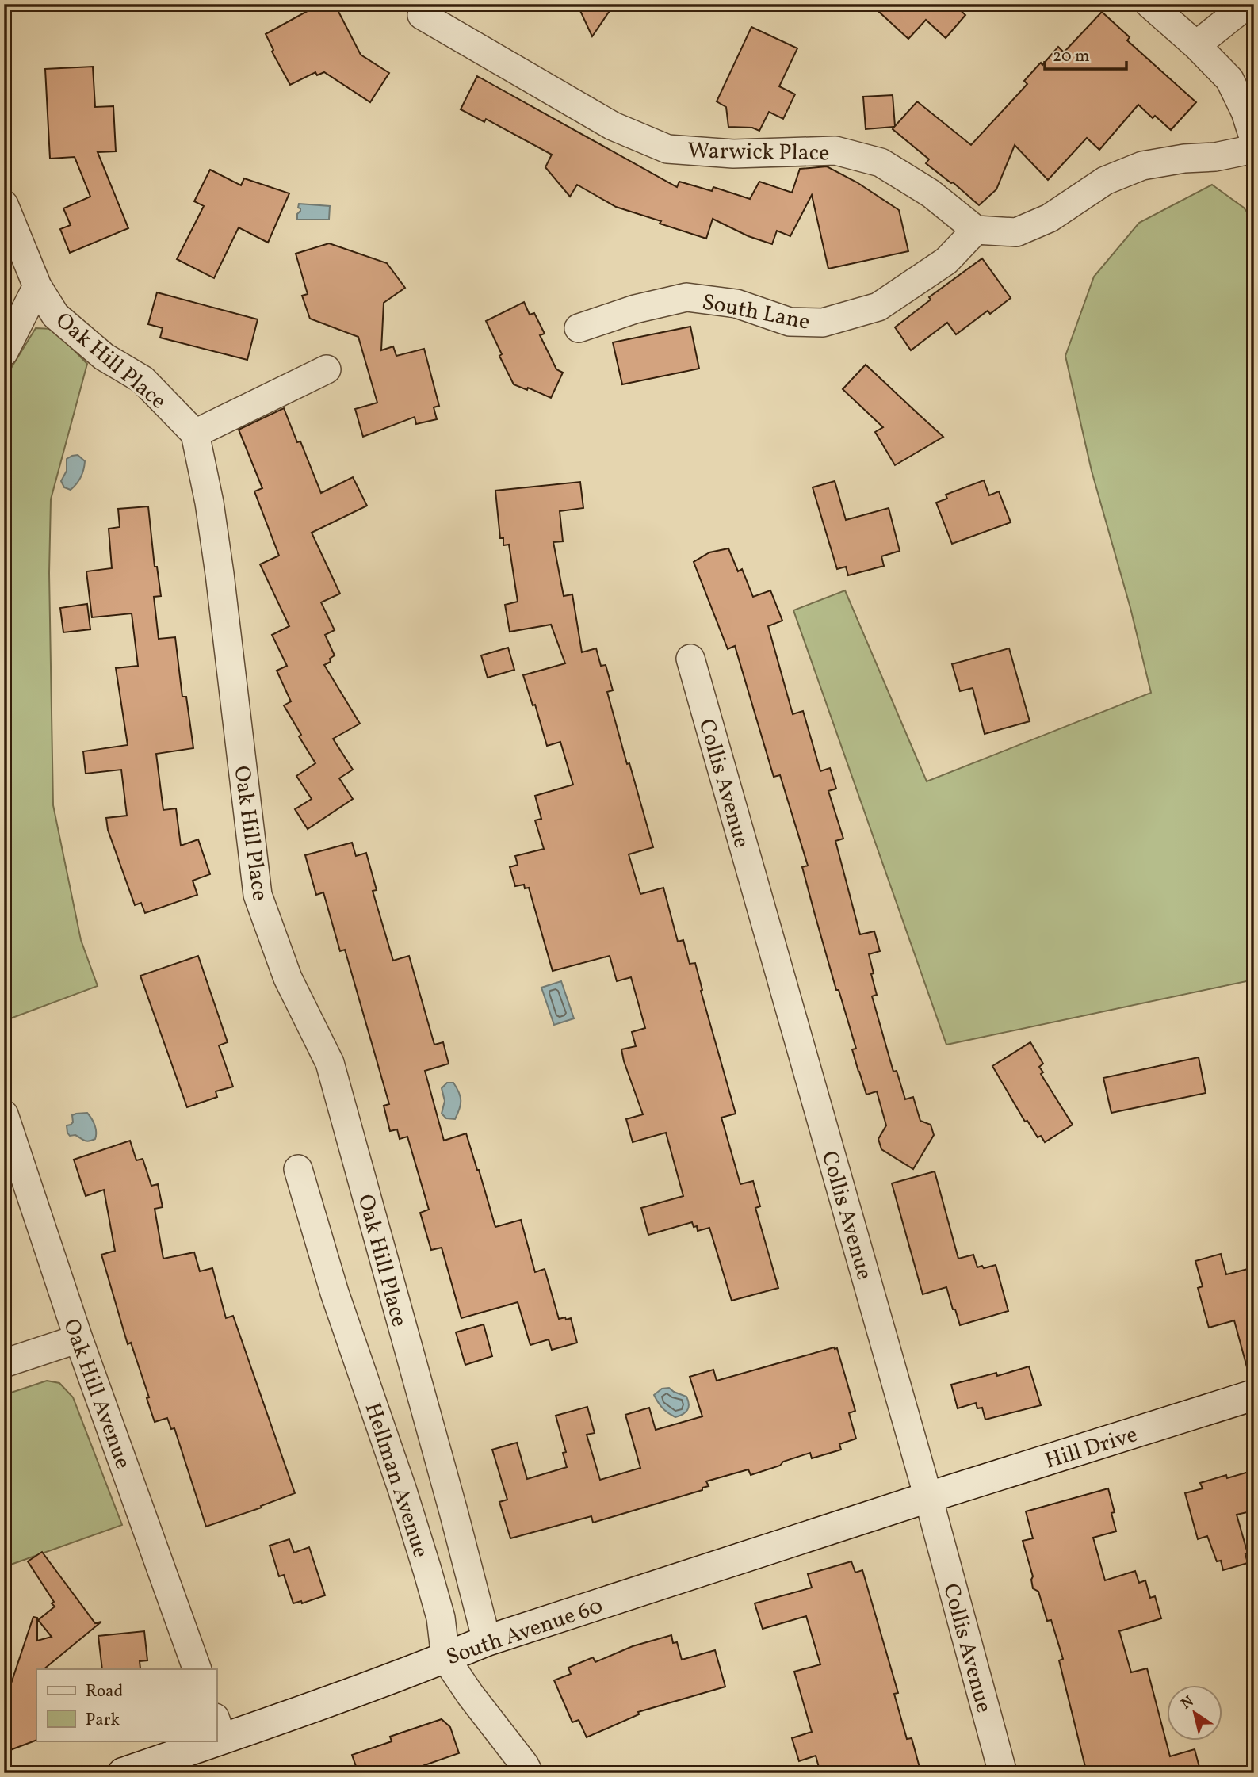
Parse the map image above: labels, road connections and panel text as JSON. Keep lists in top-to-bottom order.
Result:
{
  "streets": {
    "street": [
      "Warwick Place",
      "South Lane",
      "Oak Hill Place",
      "Collis Avenue",
      "Oak Hill Avenue",
      "Hill Drive",
      "Hellman Avenue",
      "South Avenue 60"
    ]
  },
  "crossings": [
    ["Warwick Place", "South Lane"],
    ["Oak Hill Place", "South Avenue 60"],
    ["Collis Avenue", "Hill Drive"],
    ["Collis Avenue", "South Avenue 60"],
    ["Hill Drive", "South Avenue 60"],
    ["Hellman Avenue", "South Avenue 60"]
  ],
  "legend": ["Road", "Park"],
  "scale_bar": "20 m",
  "north": "top left"
}
